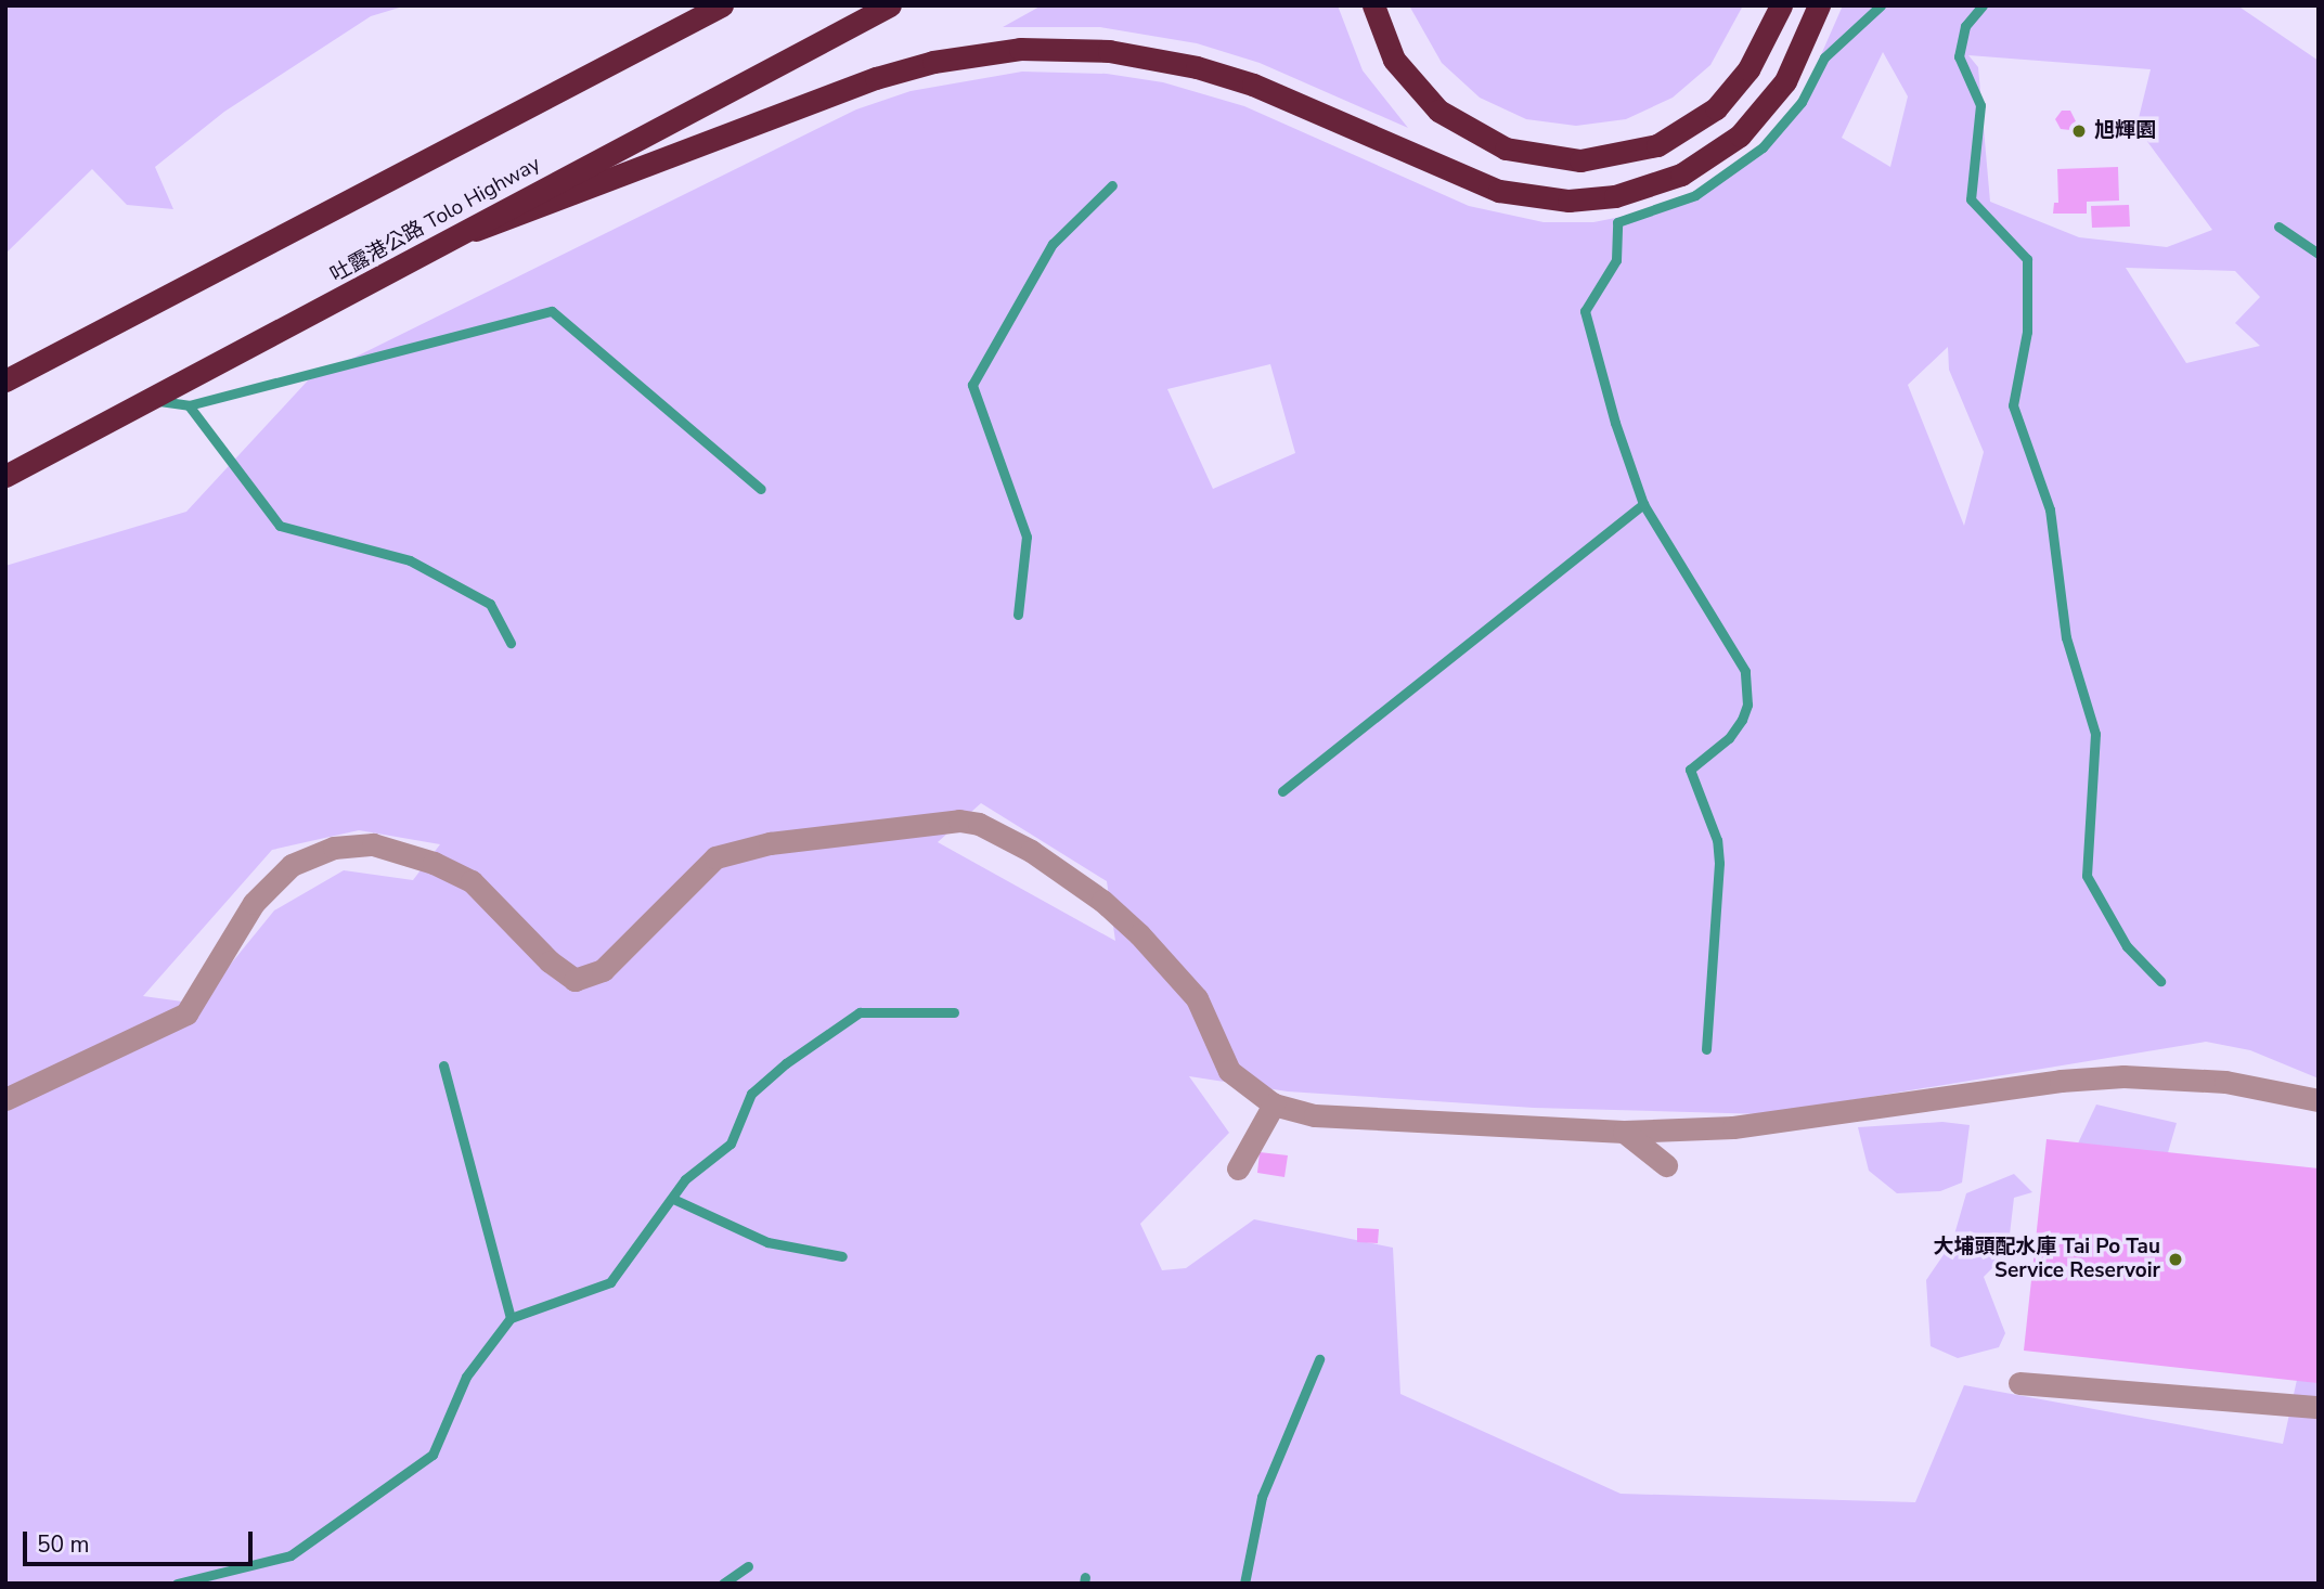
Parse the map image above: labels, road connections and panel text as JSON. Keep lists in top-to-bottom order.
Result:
{
  "streets": {
    "highway": ["吐露港公路 Tolo Highway"]
  },
  "places": ["旭輝園", "大埔頭配水庫 Tai Po Tau Service Reservoir"],
  "scale_bar": "50 m"
}
